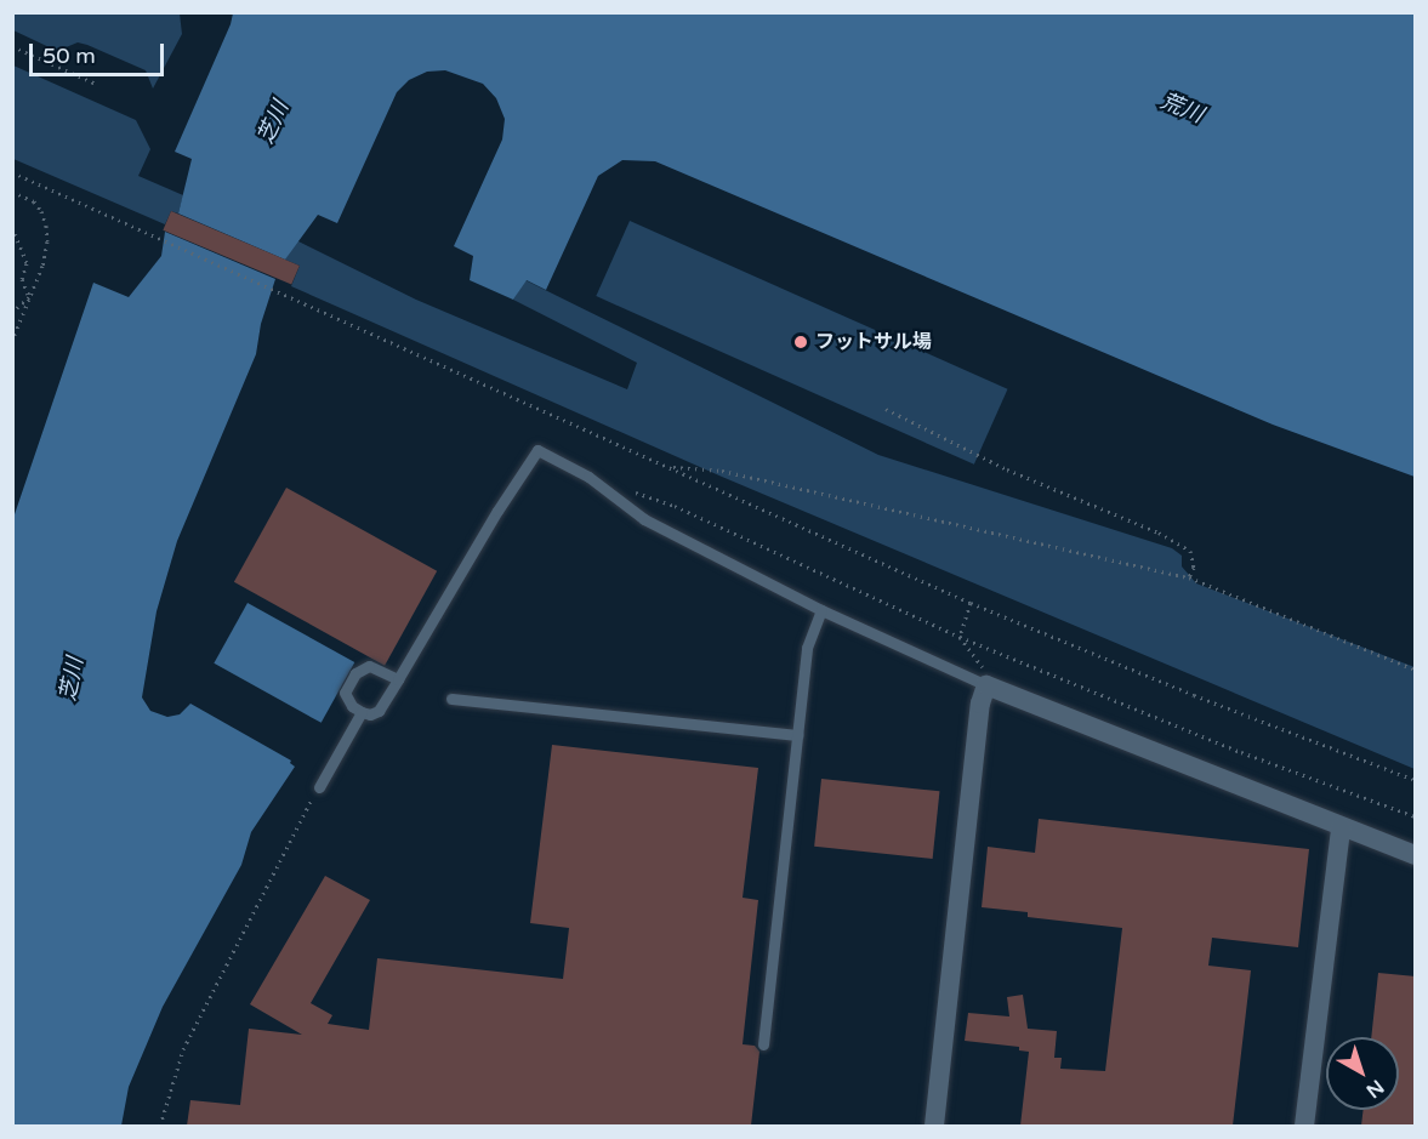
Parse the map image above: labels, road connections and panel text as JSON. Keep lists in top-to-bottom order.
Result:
{
  "water": ["荒川", "芝川"],
  "places": ["フットサル場"],
  "scale_bar": "50 m",
  "north": "bottom right"
}
